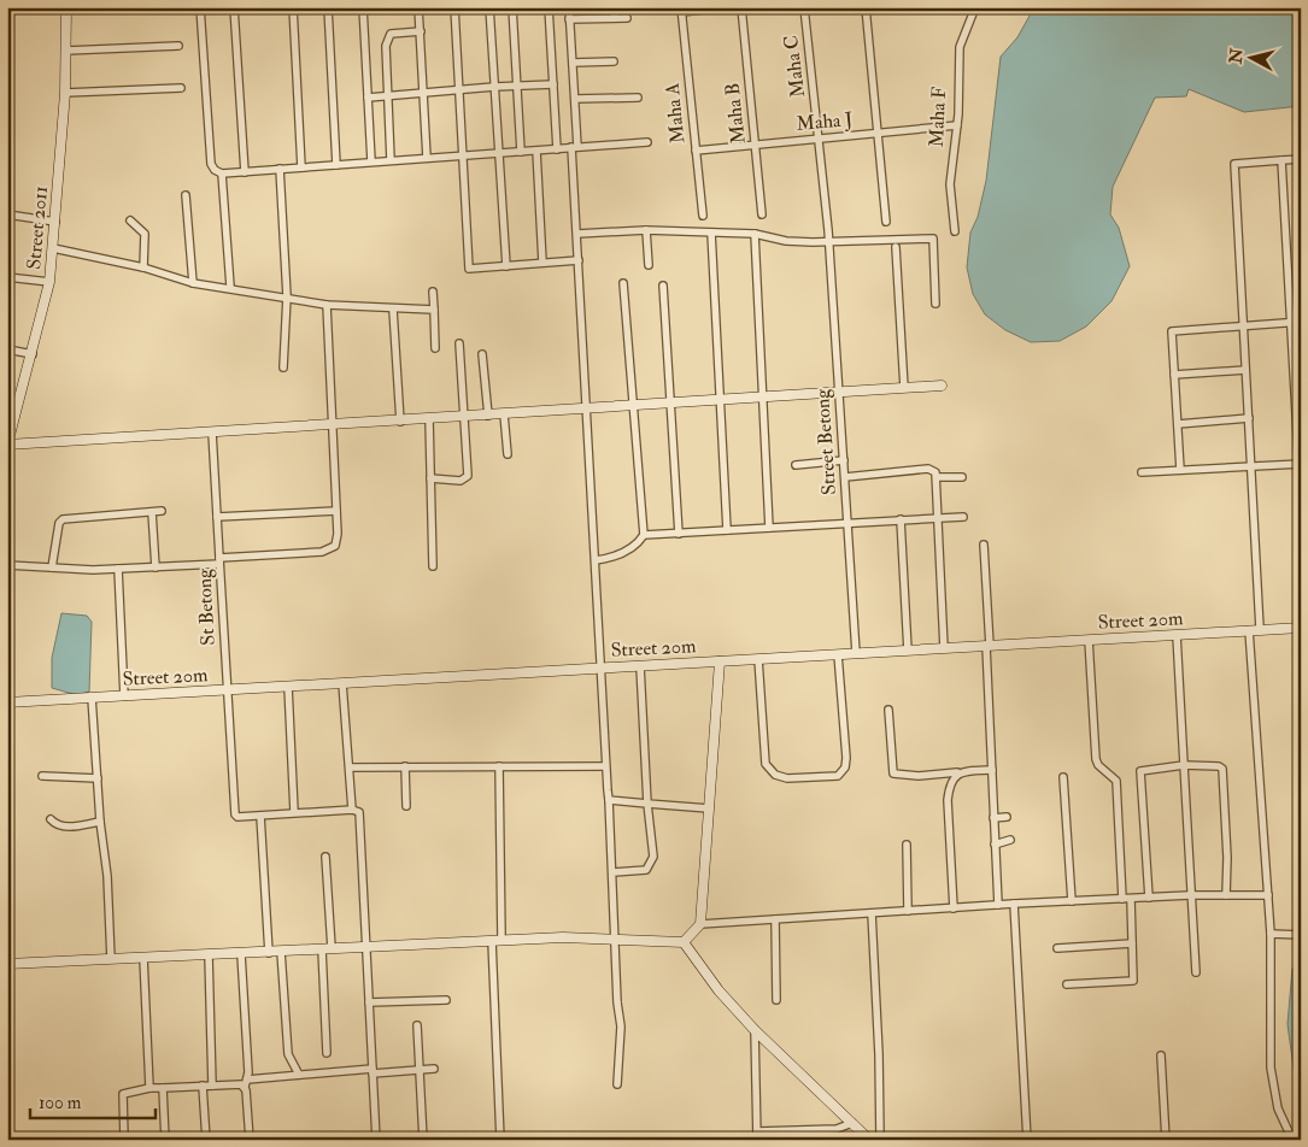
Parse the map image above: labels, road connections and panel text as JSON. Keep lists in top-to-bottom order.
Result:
{
  "streets": {
    "street": [
      "Maha C",
      "Maha A",
      "Maha B",
      "Maha F",
      "Maha J",
      "Street 2011",
      "Street Betong",
      "St Betong",
      "Street 20m"
    ]
  },
  "crossings": [
    ["Maha C", "Maha J"],
    ["Maha C", "Street Betong"],
    ["Maha A", "Maha J"],
    ["Maha B", "Maha J"],
    ["Maha F", "Maha J"],
    ["Street Betong", "Street 20m"],
    ["St Betong", "Street 20m"]
  ],
  "scale_bar": "100 m",
  "north": "left"
}
